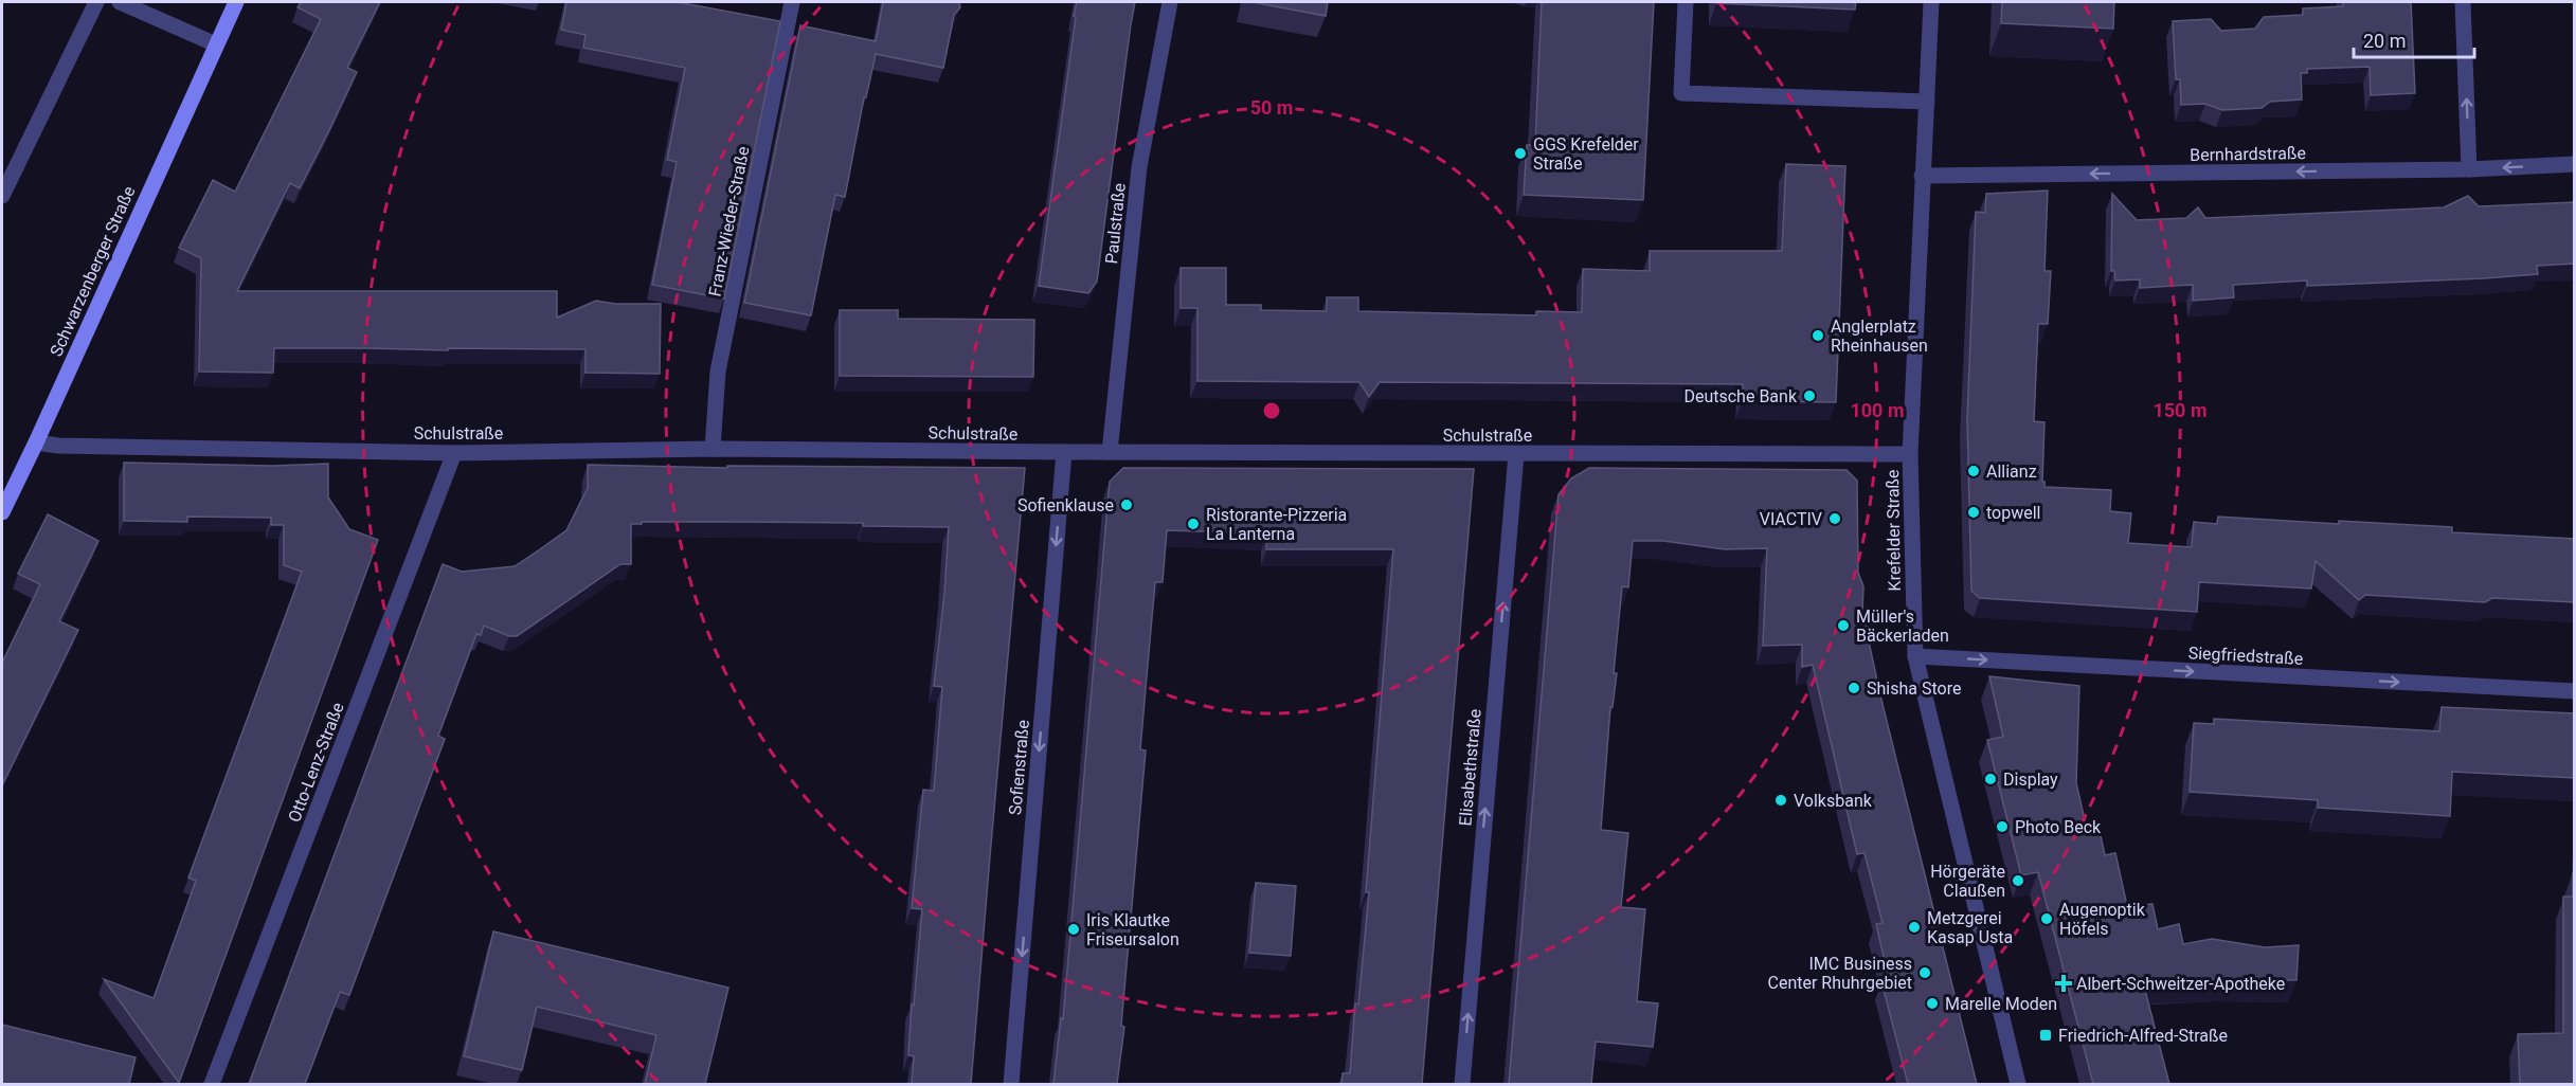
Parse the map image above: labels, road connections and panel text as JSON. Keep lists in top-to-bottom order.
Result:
{
  "streets": {
    "main road": ["Schwarzenberger Straße"],
    "street": [
      "Bernhardstraße",
      "Franz-Wieder-Straße",
      "Paulstraße",
      "Schulstraße",
      "Krefelder Straße",
      "Siegfriedstraße",
      "Otto-Lenz-Straße",
      "Sofienstraße",
      "Elisabethstraße"
    ]
  },
  "crossings": [
    ["Bernhardstraße", "Krefelder Straße"],
    ["Franz-Wieder-Straße", "Schulstraße"],
    ["Paulstraße", "Schulstraße"],
    ["Schwarzenberger Straße", "Schulstraße"],
    ["Schulstraße", "Krefelder Straße"],
    ["Schulstraße", "Otto-Lenz-Straße"],
    ["Schulstraße", "Sofienstraße"],
    ["Schulstraße", "Elisabethstraße"],
    ["Krefelder Straße", "Siegfriedstraße"]
  ],
  "one_way": [
    "Bernhardstraße",
    "Siegfriedstraße",
    "Sofienstraße",
    "Elisabethstraße"
  ],
  "places": {
    "other": [
      "GGS Krefelder Straße",
      "Anglerplatz Rheinhausen",
      "Deutsche Bank",
      "Allianz",
      "Sofienklause",
      "topwell",
      "VIACTIV",
      "Ristorante-Pizzeria La Lanterna",
      "Müller's Bäckerladen",
      "Shisha Store",
      "Display",
      "Volksbank",
      "Photo Beck",
      "Hörgeräte Claußen",
      "Augenoptik Höfels",
      "Metzgerei Kasap Usta",
      "Iris Klautke Friseursalon",
      "IMC Business Center Rhuhrgebiet",
      "Marelle Moden"
    ],
    "health": ["Albert-Schweitzer-Apotheke"],
    "transit": ["Friedrich-Alfred-Straße"]
  },
  "scale_bar": "20 m",
  "rings": ["50 m", "100 m", "150 m"]
}
